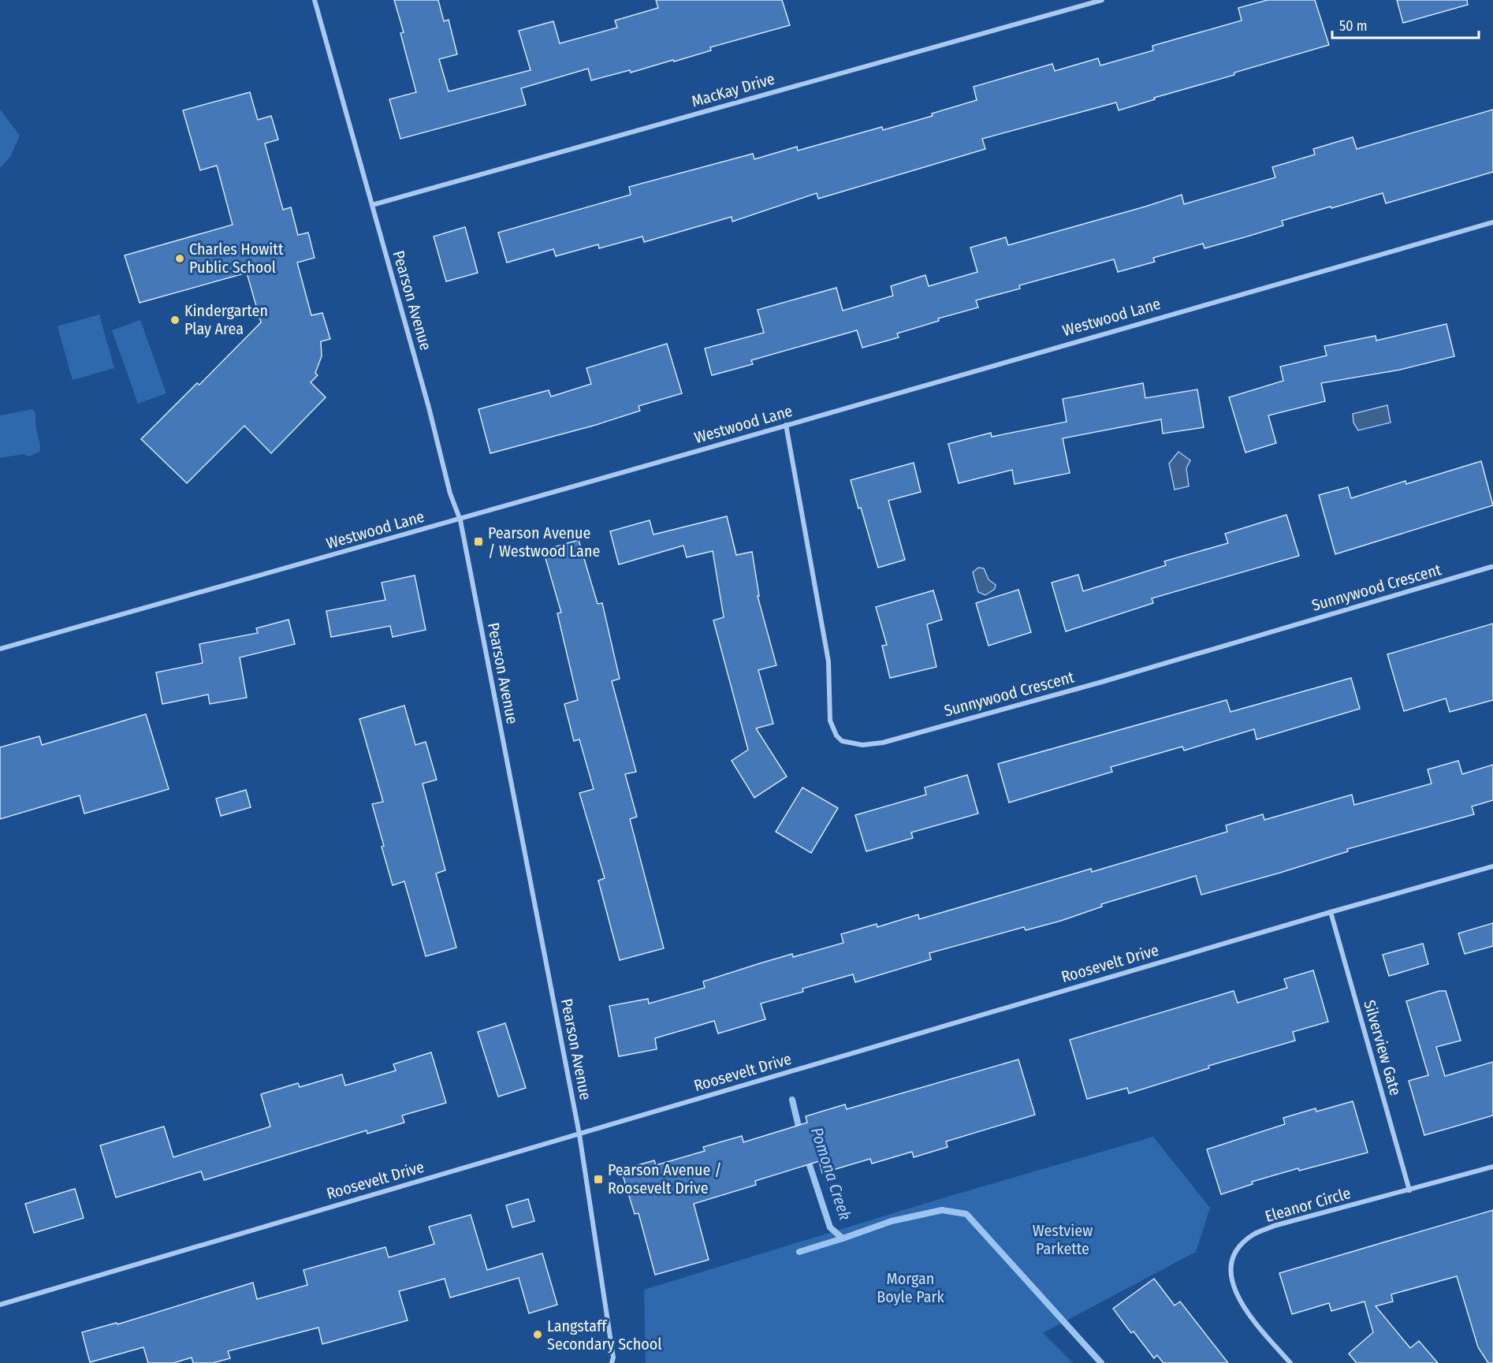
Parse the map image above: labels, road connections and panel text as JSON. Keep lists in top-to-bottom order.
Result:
{
  "streets": {
    "street": [
      "MacKay Drive",
      "Pearson Avenue",
      "Westwood Lane",
      "Sunnywood Crescent",
      "Roosevelt Drive",
      "Silverview Gate",
      "Eleanor Circle"
    ]
  },
  "crossings": [
    ["MacKay Drive", "Pearson Avenue"],
    ["Pearson Avenue", "Westwood Lane"],
    ["Pearson Avenue", "Roosevelt Drive"],
    ["Westwood Lane", "Sunnywood Crescent"],
    ["Roosevelt Drive", "Silverview Gate"],
    ["Silverview Gate", "Eleanor Circle"]
  ],
  "water": ["Pomona Creek"],
  "parks": ["Westview Parkette", "Morgan Boyle Park"],
  "places": {
    "other": ["Charles Howitt Public School", "Kindergarten Play Area", "Langstaff Secondary School"],
    "transit": ["Pearson Avenue / Westwood Lane", "Pearson Avenue / Roosevelt Drive"]
  },
  "scale_bar": "50 m"
}
